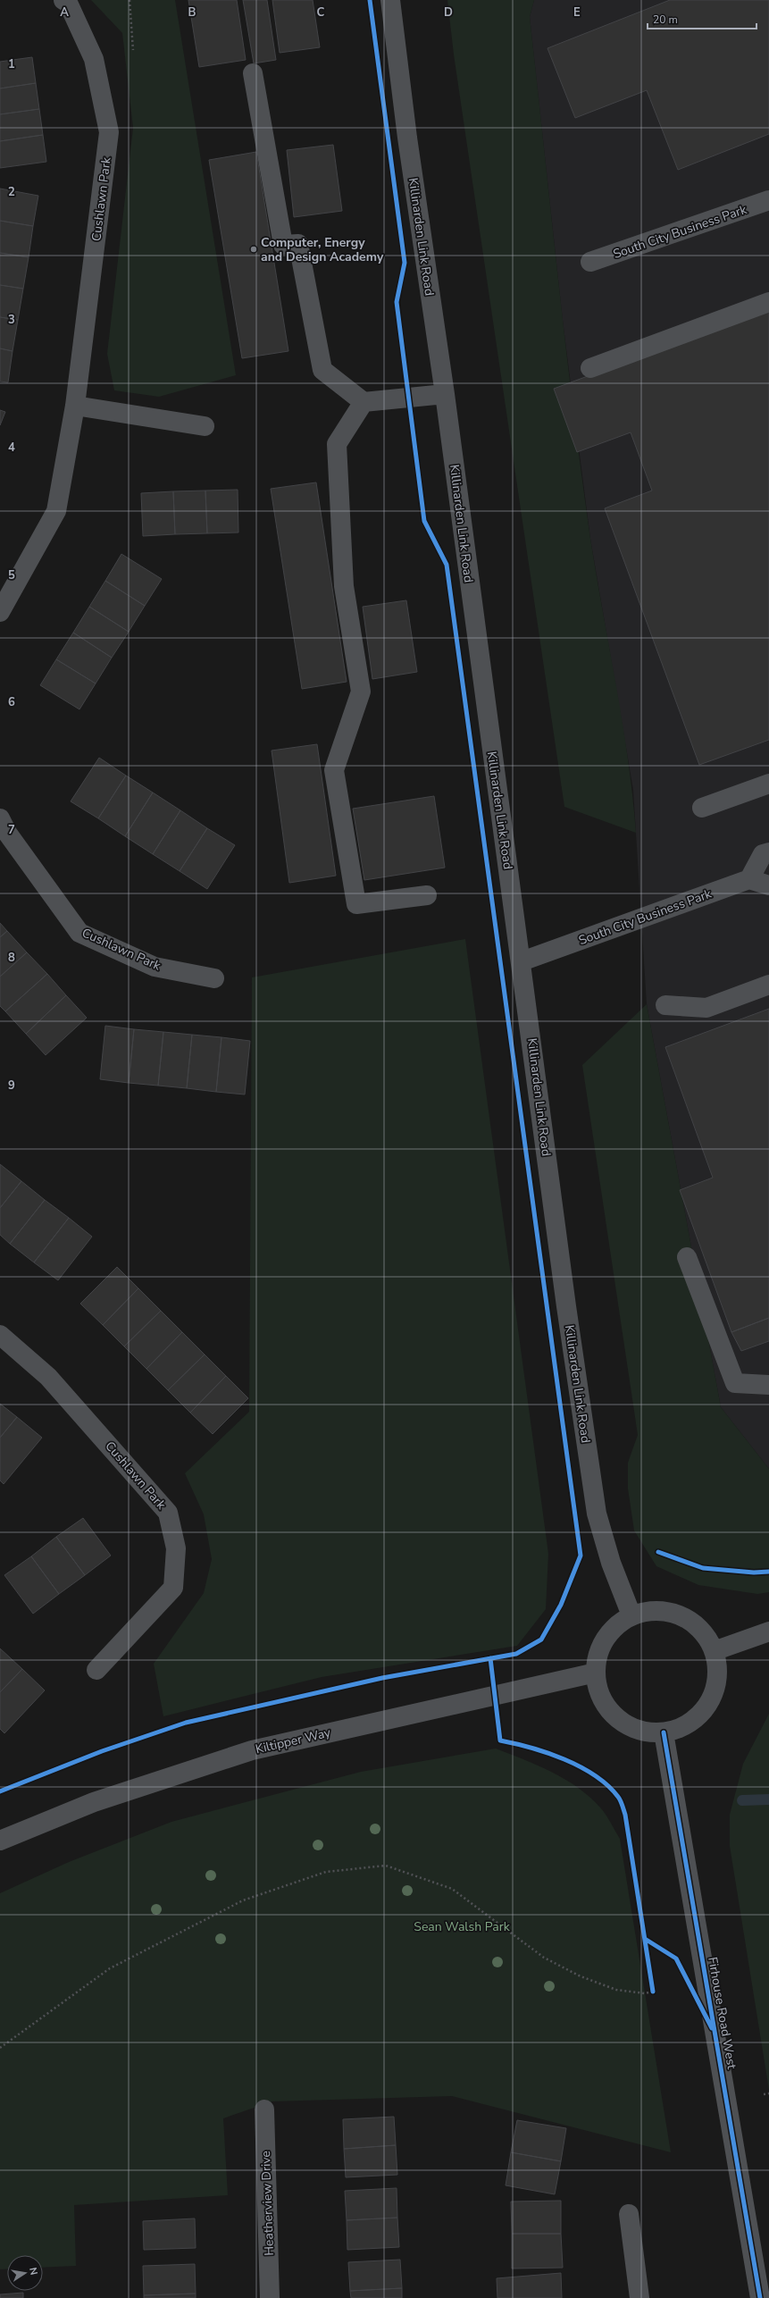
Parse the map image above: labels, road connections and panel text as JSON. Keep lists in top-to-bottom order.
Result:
{
  "streets": {
    "street": [
      "Cushlawn Park",
      "South City Business Park",
      "Killinarden Link Road",
      "Kiltipper Way",
      "Firhouse Road West",
      "Heatherview Drive"
    ]
  },
  "crossings": [
    ["South City Business Park", "Killinarden Link Road"],
    ["Killinarden Link Road", "Kiltipper Way"],
    ["Killinarden Link Road", "Firhouse Road West"],
    ["Kiltipper Way", "Firhouse Road West"]
  ],
  "parks": ["Sean Walsh Park"],
  "places": ["Computer, Energy and Design Academy"],
  "scale_bar": "20 m",
  "north": "right",
  "grid": {
    "columns": [
      "A",
      "B",
      "C",
      "D",
      "E"
    ],
    "rows": [
      "1",
      "2",
      "3",
      "4",
      "5",
      "6",
      "7",
      "8",
      "9"
    ]
  }
}
